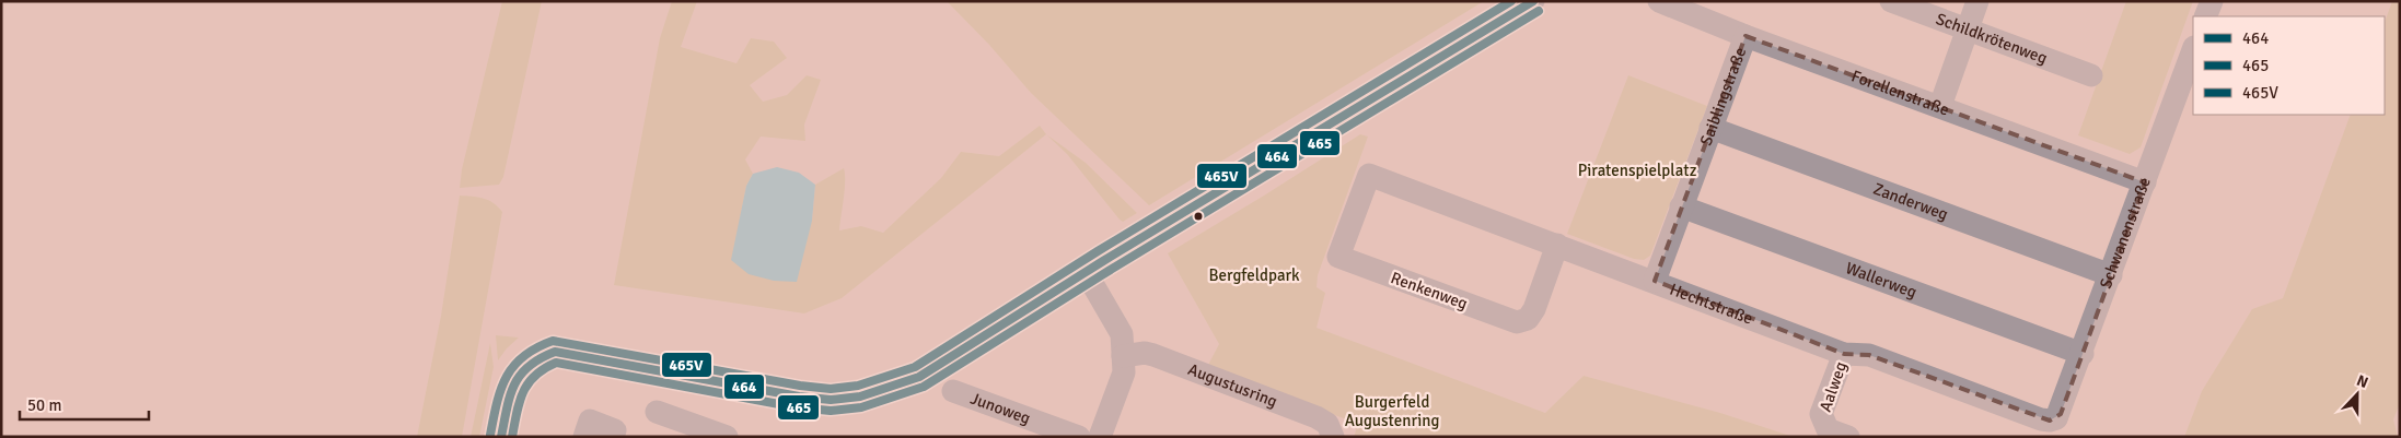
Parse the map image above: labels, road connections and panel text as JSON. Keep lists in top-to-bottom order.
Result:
{
  "streets": {
    "street": [
      "Schildkrötenweg",
      "Forellenstraße",
      "Saiblingstraße",
      "Zanderweg",
      "Schwanenstraße",
      "Wallerweg",
      "Renkenweg",
      "Hechtstraße",
      "Augustusring",
      "Aalweg",
      "Junoweg"
    ]
  },
  "crossings": [
    ["Forellenstraße", "Saiblingstraße"],
    ["Forellenstraße", "Schwanenstraße"],
    ["Saiblingstraße", "Zanderweg"],
    ["Saiblingstraße", "Wallerweg"],
    ["Saiblingstraße", "Hechtstraße"],
    ["Zanderweg", "Schwanenstraße"],
    ["Schwanenstraße", "Wallerweg"],
    ["Schwanenstraße", "Hechtstraße"],
    ["Renkenweg", "Hechtstraße"],
    ["Hechtstraße", "Aalweg"]
  ],
  "parks": ["Piratenspielplatz", "Bergfeldpark", "Burgerfeld Augustenring"],
  "lines": ["transit line 464", "transit line 465V", "transit line 465"],
  "legend": ["464", "465", "465V"],
  "scale_bar": "50 m",
  "north": "top"
}
